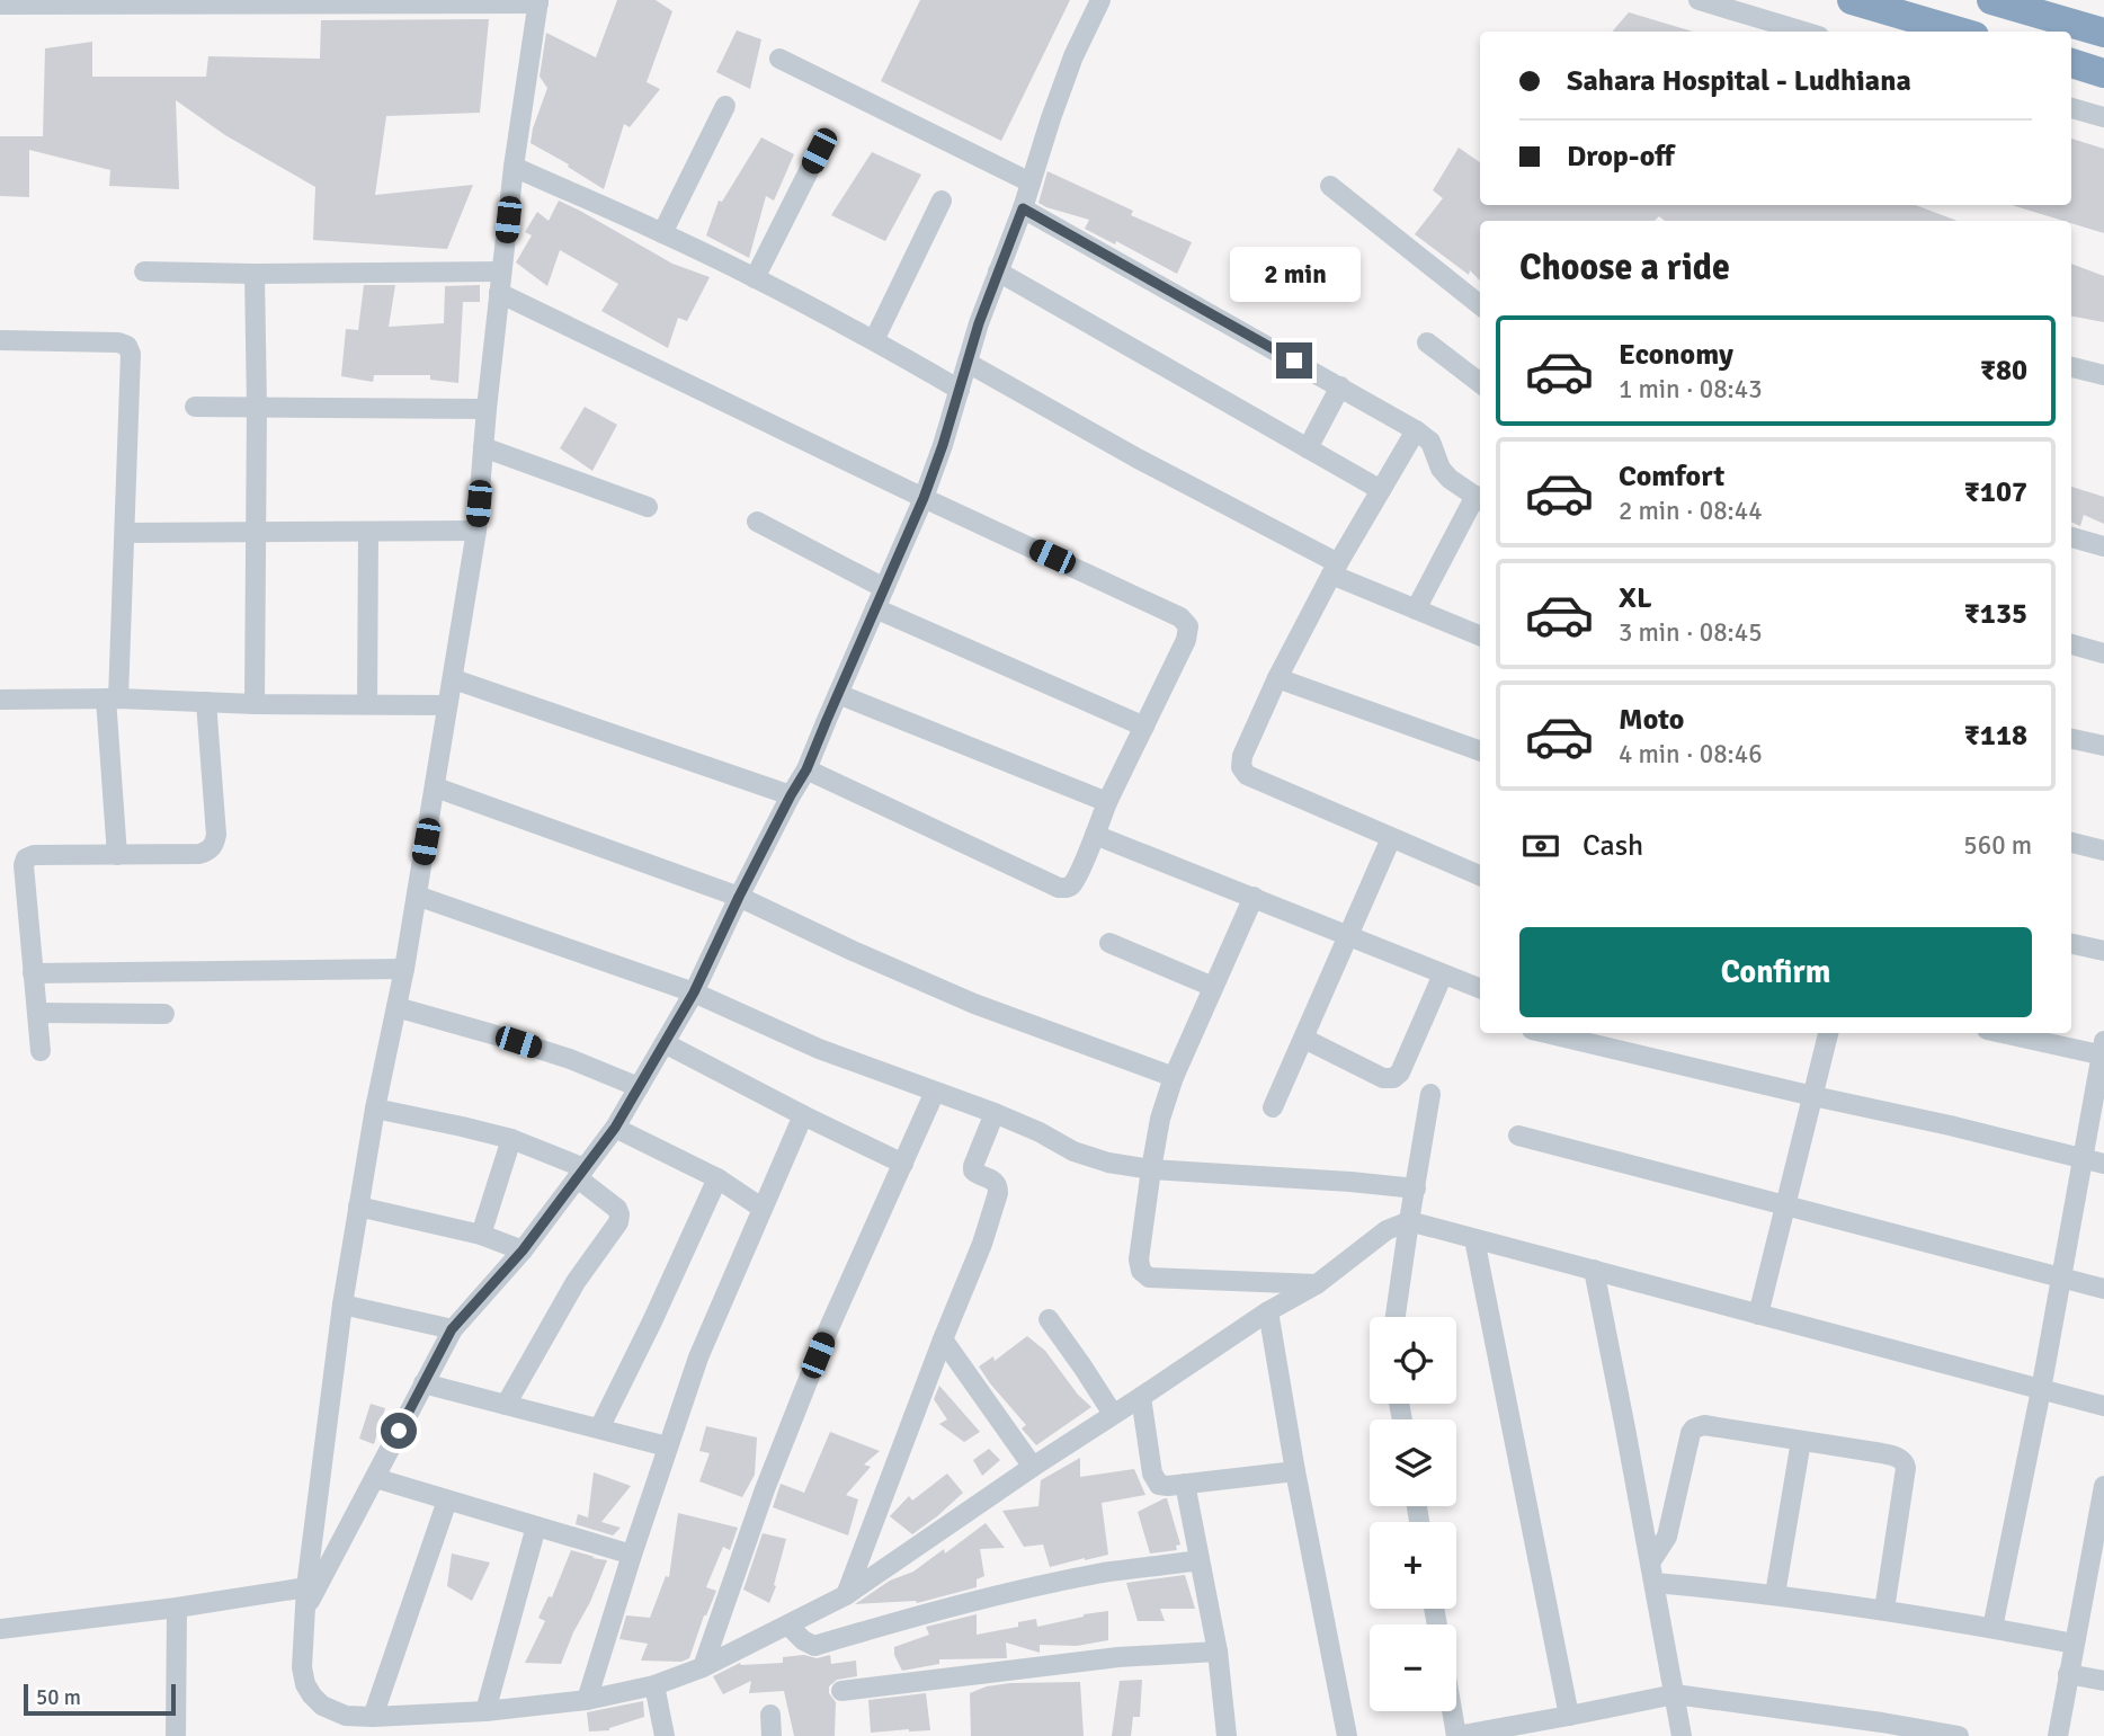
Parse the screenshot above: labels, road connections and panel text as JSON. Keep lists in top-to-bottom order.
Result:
{
  "scale_bar": "50 m",
  "page": {
    "banner": ["Sahara Hospital - Ludhiana", "Drop-off"],
    "heading": "Choose a ride",
    "bubble": "2 min",
    "list": [
      {
        "name": "Economy",
        "note": "1 min · 08:43",
        "value": "₹80"
      },
      {
        "name": "Comfort",
        "note": "2 min · 08:44",
        "value": "₹107"
      },
      {
        "name": "XL",
        "note": "3 min · 08:45",
        "value": "₹135"
      },
      {
        "name": "Moto",
        "note": "4 min · 08:46",
        "value": "₹118"
      }
    ],
    "pay": ["Cash", "560 m"],
    "buttons": "Confirm",
    "map_buttons": ["+", "−"],
    "scale": "50 m"
  }
}
